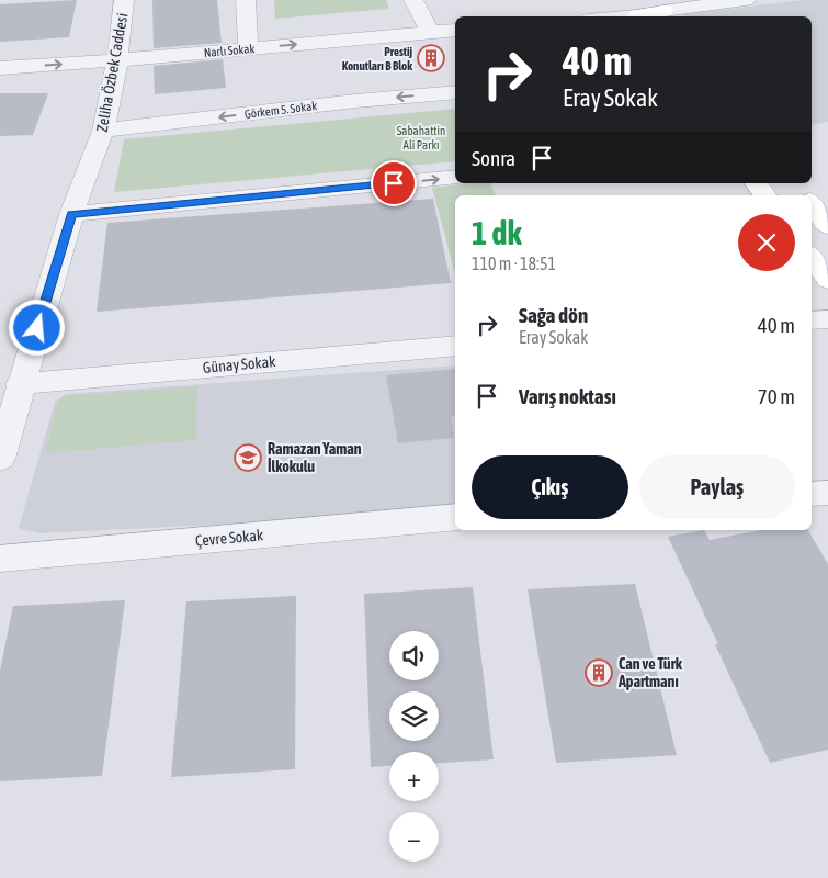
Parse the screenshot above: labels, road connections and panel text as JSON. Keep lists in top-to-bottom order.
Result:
{
  "streets": {
    "street": [
      "Narlı Sokak",
      "Zeliha Özbek Caddesi",
      "Görkem 5. Sokak",
      "Günay Sokak",
      "Çevre Sokak"
    ]
  },
  "crossings": [
    ["Narlı Sokak", "Zeliha Özbek Caddesi"],
    ["Zeliha Özbek Caddesi", "Görkem 5. Sokak"],
    ["Zeliha Özbek Caddesi", "Günay Sokak"]
  ],
  "parks": ["Sabahattin Ali Parkı"],
  "places": {
    "building": ["Prestij Konutları B Blok", "Can ve Türk Apartmanı"],
    "school or university": ["Ramazan Yaman İlkokulu"]
  },
  "page": {
    "turn": ["40 m", "Eray Sokak"],
    "then": "Sonra",
    "heading": ["1 dk", "110 m · 18:51"],
    "list": [
      {
        "name": "Sağa dön",
        "note": "Eray Sokak",
        "value": "40 m"
      },
      {
        "name": "Varış noktası",
        "value": "70 m"
      }
    ],
    "buttons": ["Çıkış", "Paylaş"],
    "map_buttons": ["+", "−"]
  }
}
